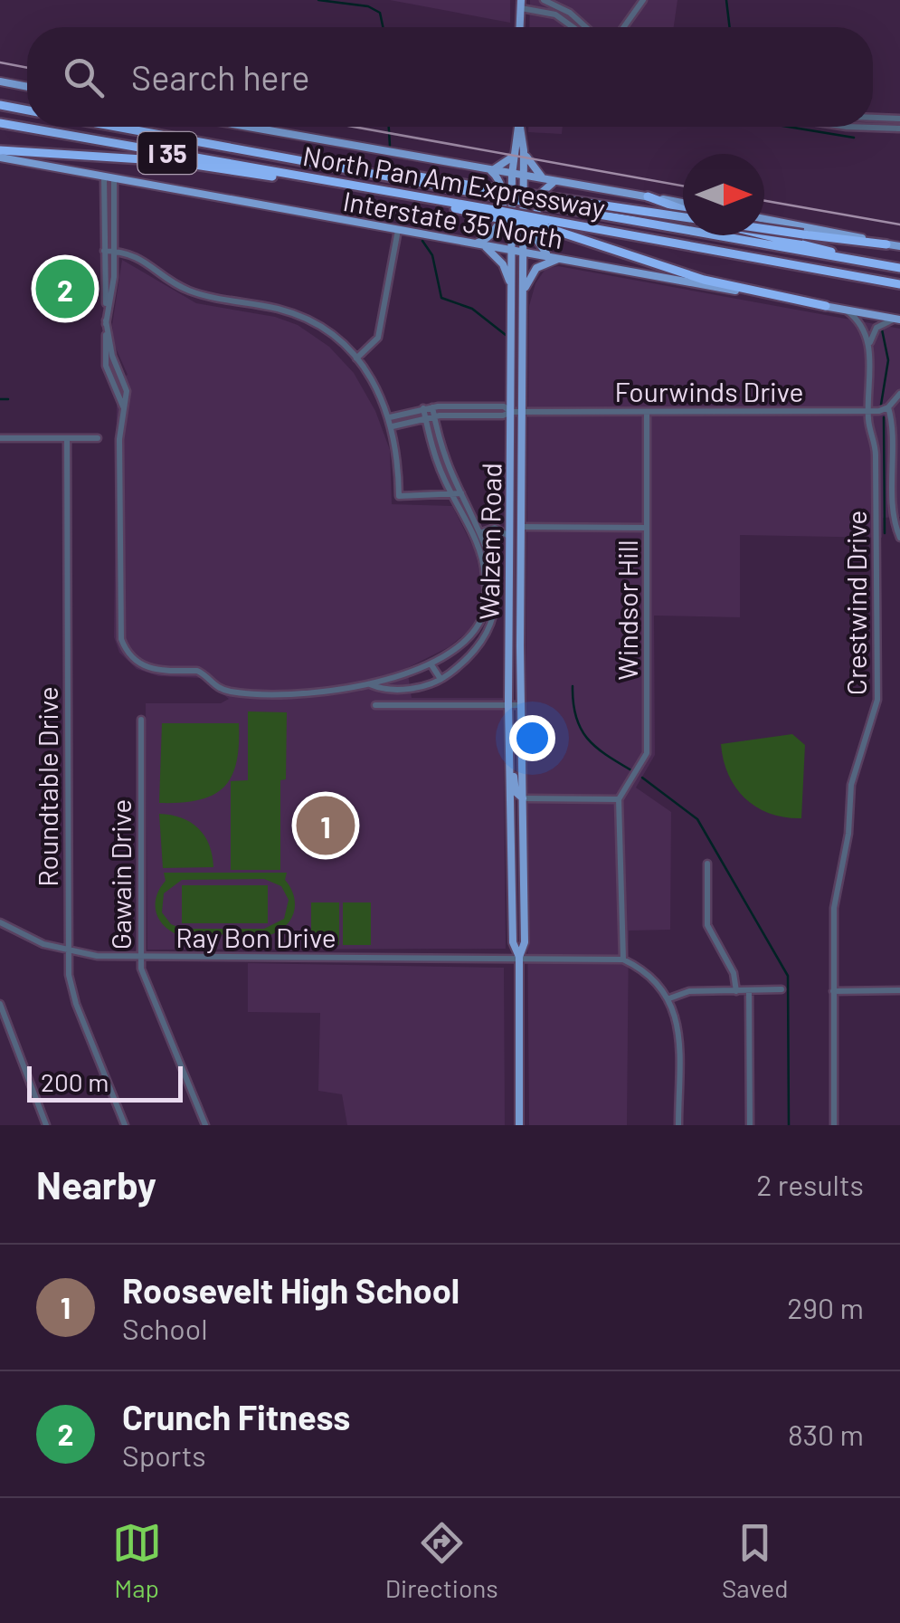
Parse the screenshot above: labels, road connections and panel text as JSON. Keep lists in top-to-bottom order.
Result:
{
  "streets": {
    "highway": ["I 35", "North Pan Am Expressway"],
    "main road": ["Interstate 35 North", "Walzem Road"],
    "street": [
      "Fourwinds Drive",
      "Crestwind Drive",
      "Windsor Hill",
      "Roundtable Drive",
      "Gawain Drive",
      "Ray Bon Drive"
    ]
  },
  "crossings": [
    ["Interstate 35 North", "Walzem Road"],
    ["Fourwinds Drive", "Walzem Road"],
    ["Fourwinds Drive", "Crestwind Drive"],
    ["Fourwinds Drive", "Windsor Hill"],
    ["Walzem Road", "Ray Bon Drive"],
    ["Roundtable Drive", "Ray Bon Drive"],
    ["Gawain Drive", "Ray Bon Drive"]
  ],
  "scale_bar": "200 m",
  "north": "right",
  "page": {
    "search": "Search here",
    "pins": ["2", "1"],
    "scale": "200 m",
    "heading": ["Nearby", "2 results"],
    "list": [
      {
        "mark": "1",
        "name": "Roosevelt High School",
        "note": "School",
        "value": "290 m"
      },
      {
        "mark": "2",
        "name": "Crunch Fitness",
        "note": "Sports",
        "value": "830 m"
      }
    ],
    "nav": ["Map", "Directions", "Saved"]
  }
}
